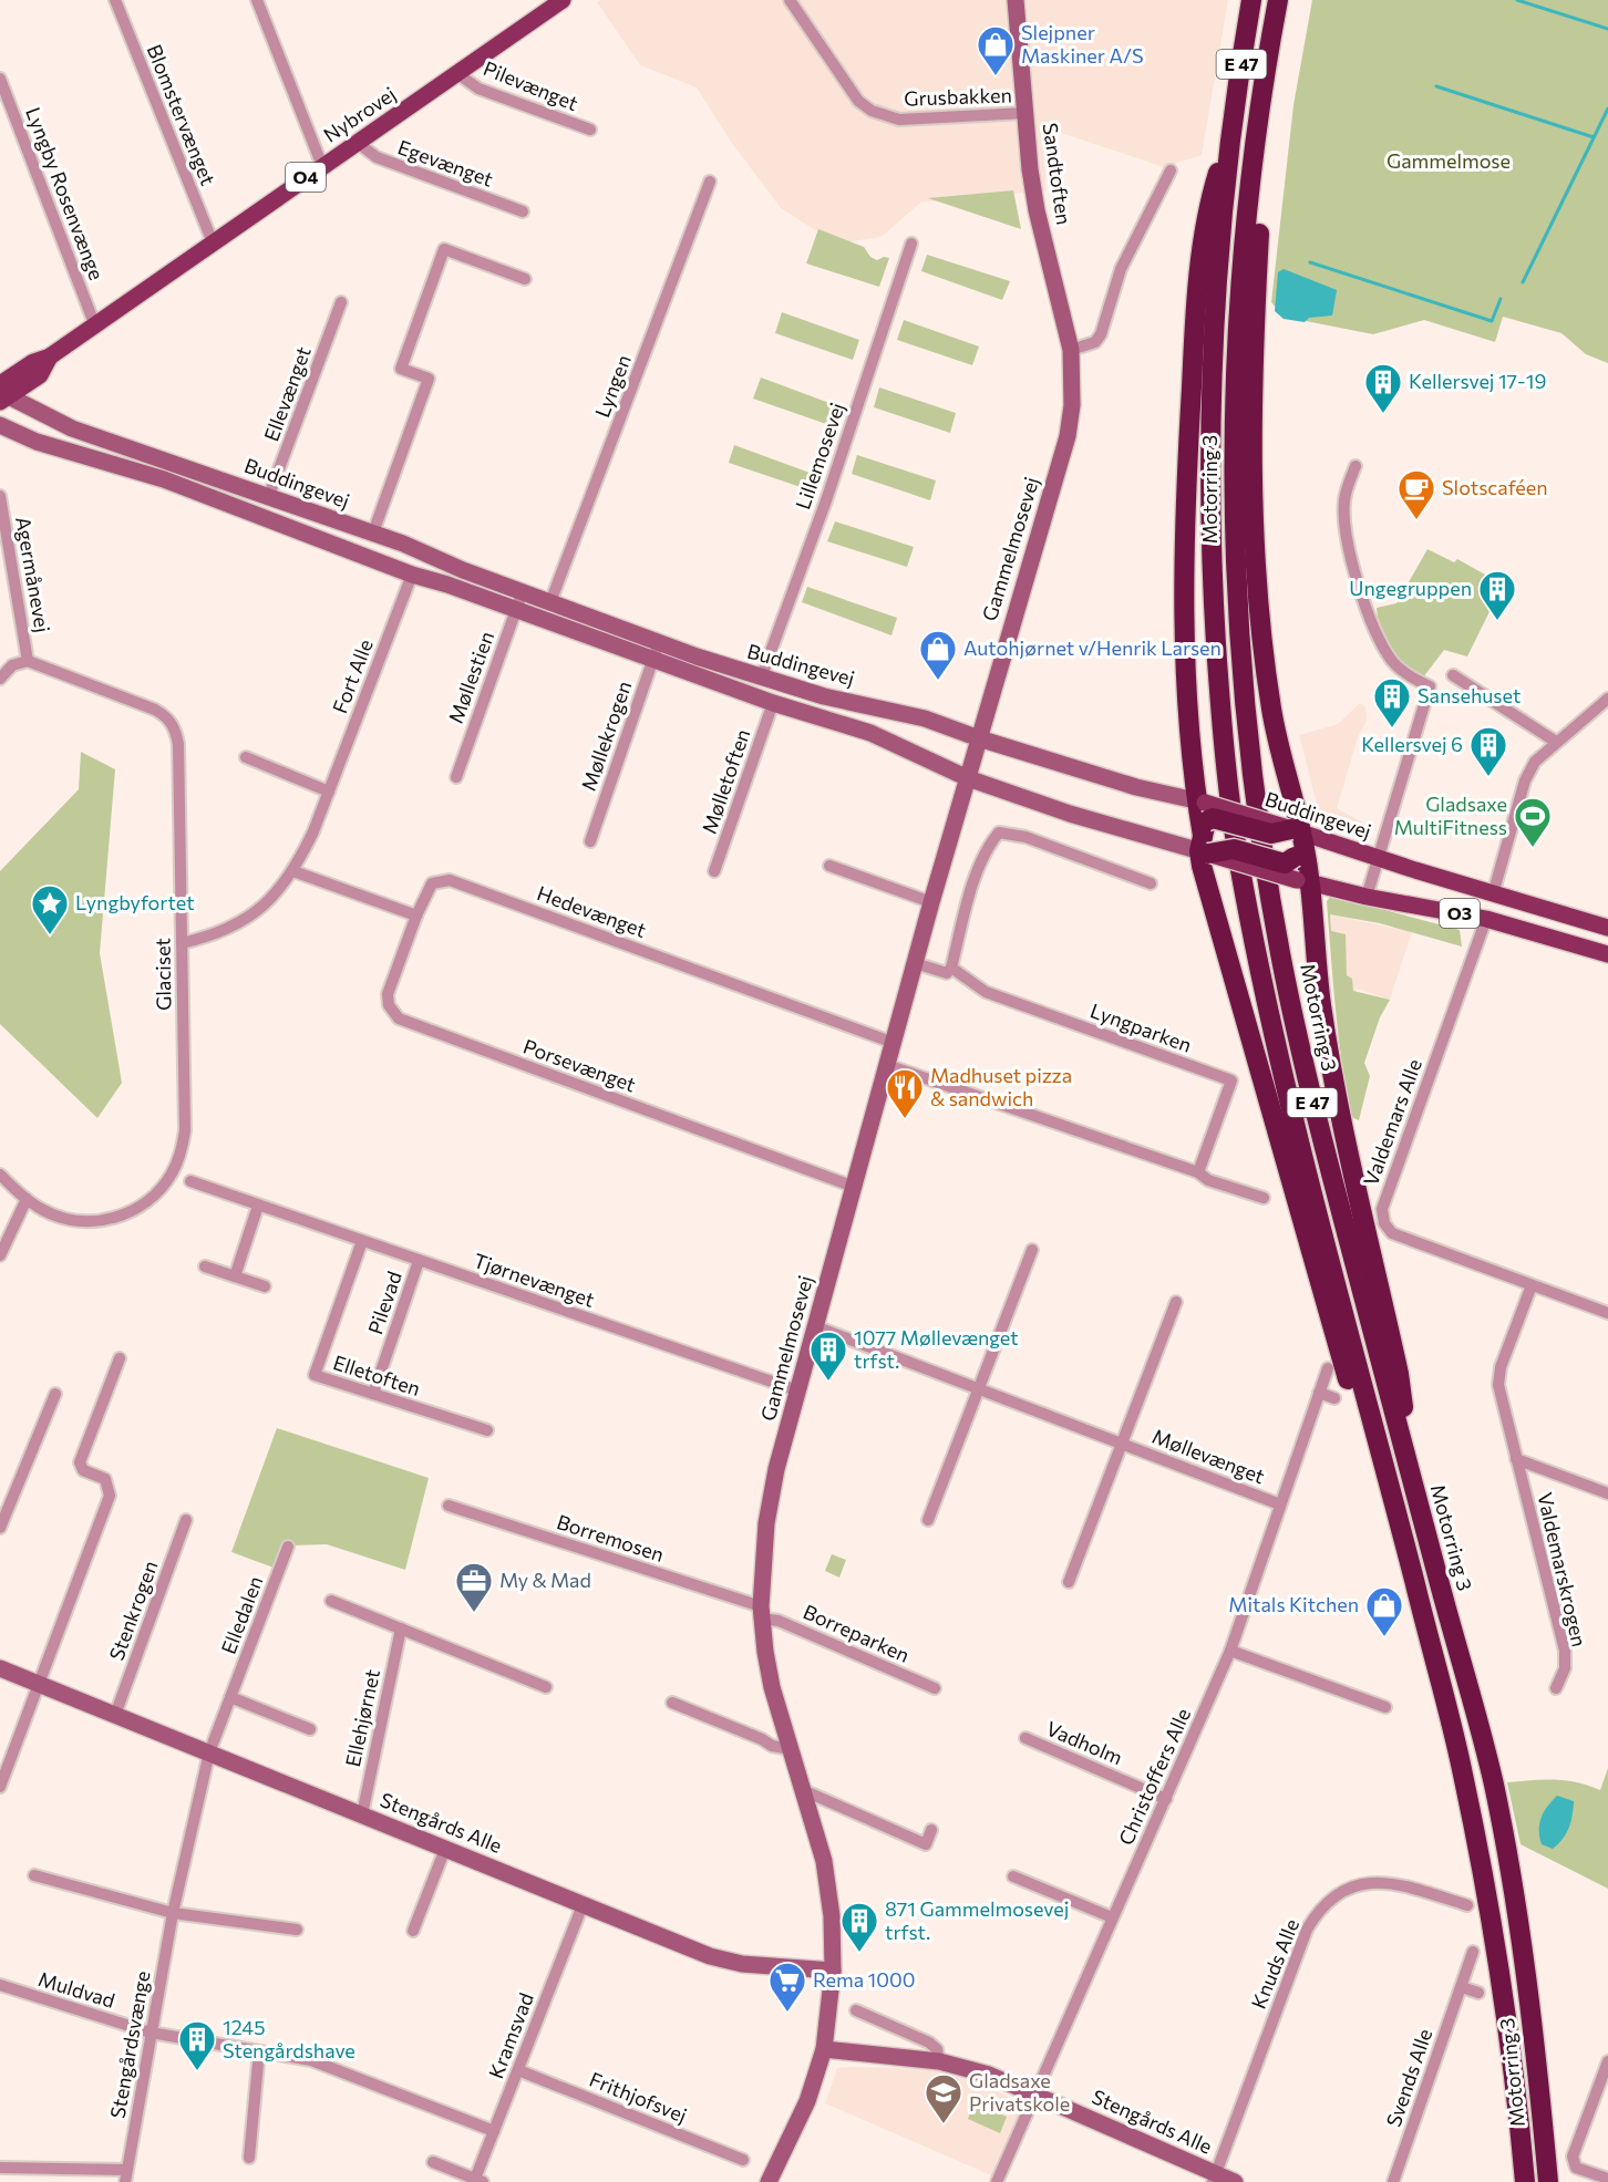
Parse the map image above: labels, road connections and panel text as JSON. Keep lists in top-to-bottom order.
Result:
{
  "streets": {
    "highway": ["E 47", "Motorring 3"],
    "main road": [
      "Nybrovej",
      "O4",
      "Buddingevej",
      "O3"
    ],
    "street": [
      "Pilevænget",
      "Grusbakken",
      "Blomstervænget",
      "Egevænget",
      "Sandtoften",
      "Lyngby Rosenvænge",
      "Lyngen",
      "Ellevænget",
      "Lillemosevej",
      "Gammelmosevej",
      "Agermånevej",
      "Fort Alle",
      "Møllestien",
      "Møllekrogen",
      "Mølletoften",
      "Hedevænget",
      "Glaciset",
      "Lyngparken",
      "Porsevænget",
      "Valdemars Alle",
      "Tjørnevænget",
      "Pilevad",
      "Elletoften",
      "Møllevænget",
      "Borremosen",
      "Valdemarskrogen",
      "Stenkrogen",
      "Elledalen",
      "Borreparken",
      "Ellehjørnet",
      "Vadholm",
      "Christoffers Alle",
      "Stengårds Alle",
      "Knuds Alle",
      "Muldvad",
      "Kramsvad",
      "Stengårdsvænge",
      "Svends Alle",
      "Frithjofsvej"
    ]
  },
  "crossings": [
    ["Pilevænget", "Nybrovej"],
    ["Grusbakken", "Sandtoften"],
    ["Blomstervænget", "Nybrovej"],
    ["Nybrovej", "Egevænget"],
    ["Nybrovej", "Lyngby Rosenvænge"],
    ["Nybrovej", "Buddingevej"],
    ["Sandtoften", "Gammelmosevej"],
    ["Lyngen", "Buddingevej"],
    ["Ellevænget", "Buddingevej"],
    ["Lillemosevej", "Buddingevej"],
    ["Buddingevej", "Gammelmosevej"],
    ["Buddingevej", "Fort Alle"],
    ["Buddingevej", "Møllestien"],
    ["Buddingevej", "Møllekrogen"],
    ["Buddingevej", "Mølletoften"],
    ["Buddingevej", "Valdemars Alle"],
    ["Gammelmosevej", "Hedevænget"],
    ["Gammelmosevej", "Porsevænget"],
    ["Gammelmosevej", "Tjørnevænget"],
    ["Gammelmosevej", "Møllevænget"],
    ["Gammelmosevej", "Borremosen"],
    ["Gammelmosevej", "Borreparken"],
    ["Gammelmosevej", "Stengårds Alle"],
    ["Agermånevej", "Glaciset"],
    ["Fort Alle", "Glaciset"],
    ["Hedevænget", "Porsevænget"],
    ["Valdemars Alle", "Valdemarskrogen"],
    ["Tjørnevænget", "Pilevad"],
    ["Tjørnevænget", "Elletoften"],
    ["Pilevad", "Elletoften"],
    ["Møllevænget", "Christoffers Alle"],
    ["Borremosen", "Borreparken"],
    ["Stenkrogen", "Stengårds Alle"],
    ["Elledalen", "Stengårds Alle"],
    ["Elledalen", "Stengårdsvænge"],
    ["Ellehjørnet", "Stengårds Alle"],
    ["Vadholm", "Christoffers Alle"],
    ["Christoffers Alle", "Stengårds Alle"],
    ["Stengårds Alle", "Knuds Alle"],
    ["Stengårds Alle", "Kramsvad"],
    ["Stengårds Alle", "Stengårdsvænge"],
    ["Muldvad", "Kramsvad"],
    ["Muldvad", "Stengårdsvænge"],
    ["Kramsvad", "Frithjofsvej"]
  ],
  "parks": ["Gammelmose"],
  "places": {
    "shop": ["Slejpner Maskiner A/S", "Autohjørnet v/Henrik Larsen", "Mitals Kitchen"],
    "building": [
      "Kellersvej 17-19",
      "Ungegruppen",
      "Sansehuset",
      "Kellersvej 6",
      "1077 Møllevænget trfst.",
      "871 Gammelmosevej trfst.",
      "1245 Stengårdshave"
    ],
    "cafe": ["Slotscaféen"],
    "sports": ["Gladsaxe MultiFitness"],
    "place": ["Lyngbyfortet"],
    "restaurant": ["Madhuset pizza & sandwich"],
    "office": ["My & Mad"],
    "supermarket": ["Rema 1000"],
    "school or university": ["Gladsaxe Privatskole"]
  }
}
